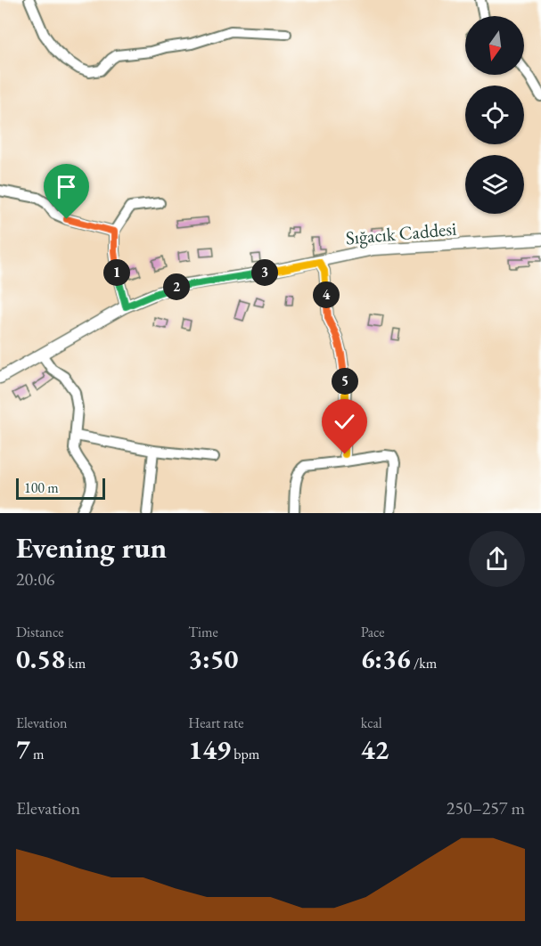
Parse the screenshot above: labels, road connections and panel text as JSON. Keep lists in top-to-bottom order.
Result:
{
  "streets": {
    "main road": ["Sığacık Caddesi"]
  },
  "scale_bar": "100 m",
  "north": "bottom",
  "page": {
    "pins": [
      "1",
      "3",
      "2",
      "4",
      "5"
    ],
    "scale": "100 m",
    "heading": ["Evening run", "20:06"],
    "stats": [
      ["Distance", "0.58 km"],
      ["Time", "3:50"],
      ["Pace", "6:36 /km"],
      ["Elevation", "7 m"],
      ["Heart rate", "149 bpm"],
      ["kcal", "42"]
    ],
    "chart": ["Elevation", "250–257 m"]
  }
}
